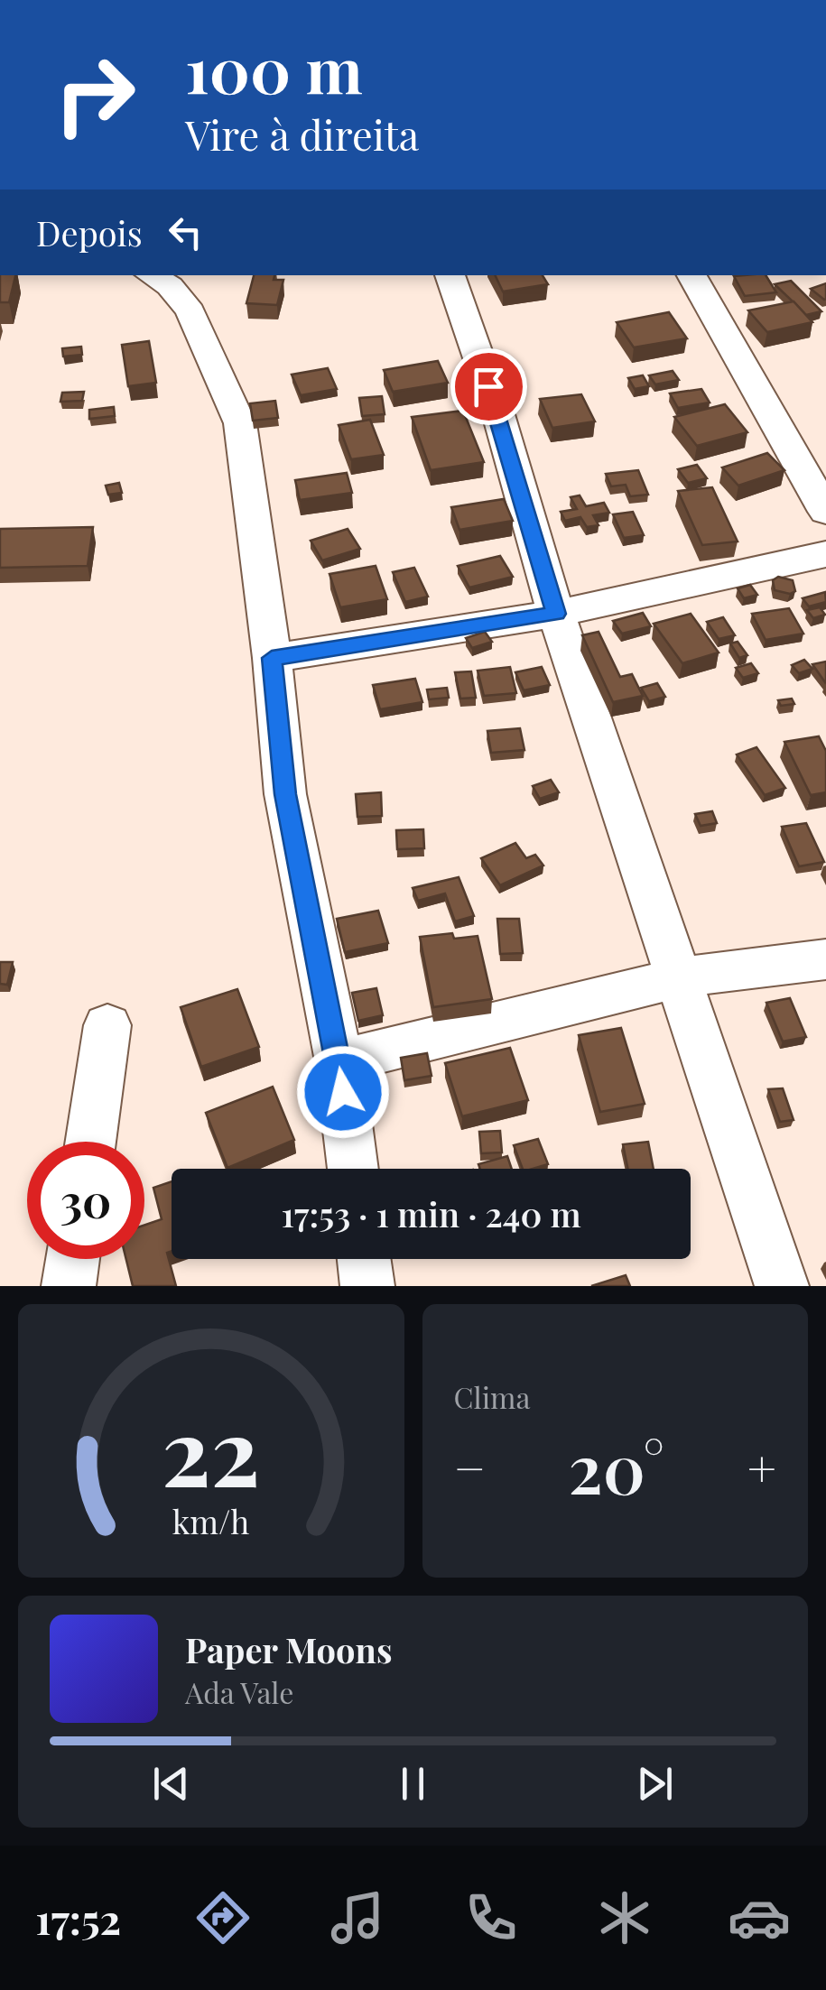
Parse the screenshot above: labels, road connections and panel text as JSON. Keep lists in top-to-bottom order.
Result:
{
  "page": {
    "turn": ["100 m", "Vire à direita"],
    "then": "Depois",
    "limit": "30",
    "trip": "17:53 · 1 min · 240 m",
    "tile": "Clima",
    "heat": ["−", "20°", "+"],
    "song": ["Paper Moons", "Ada Vale"],
    "tabs": "17:52",
    "gauge": ["22", "km/h"]
  }
}
